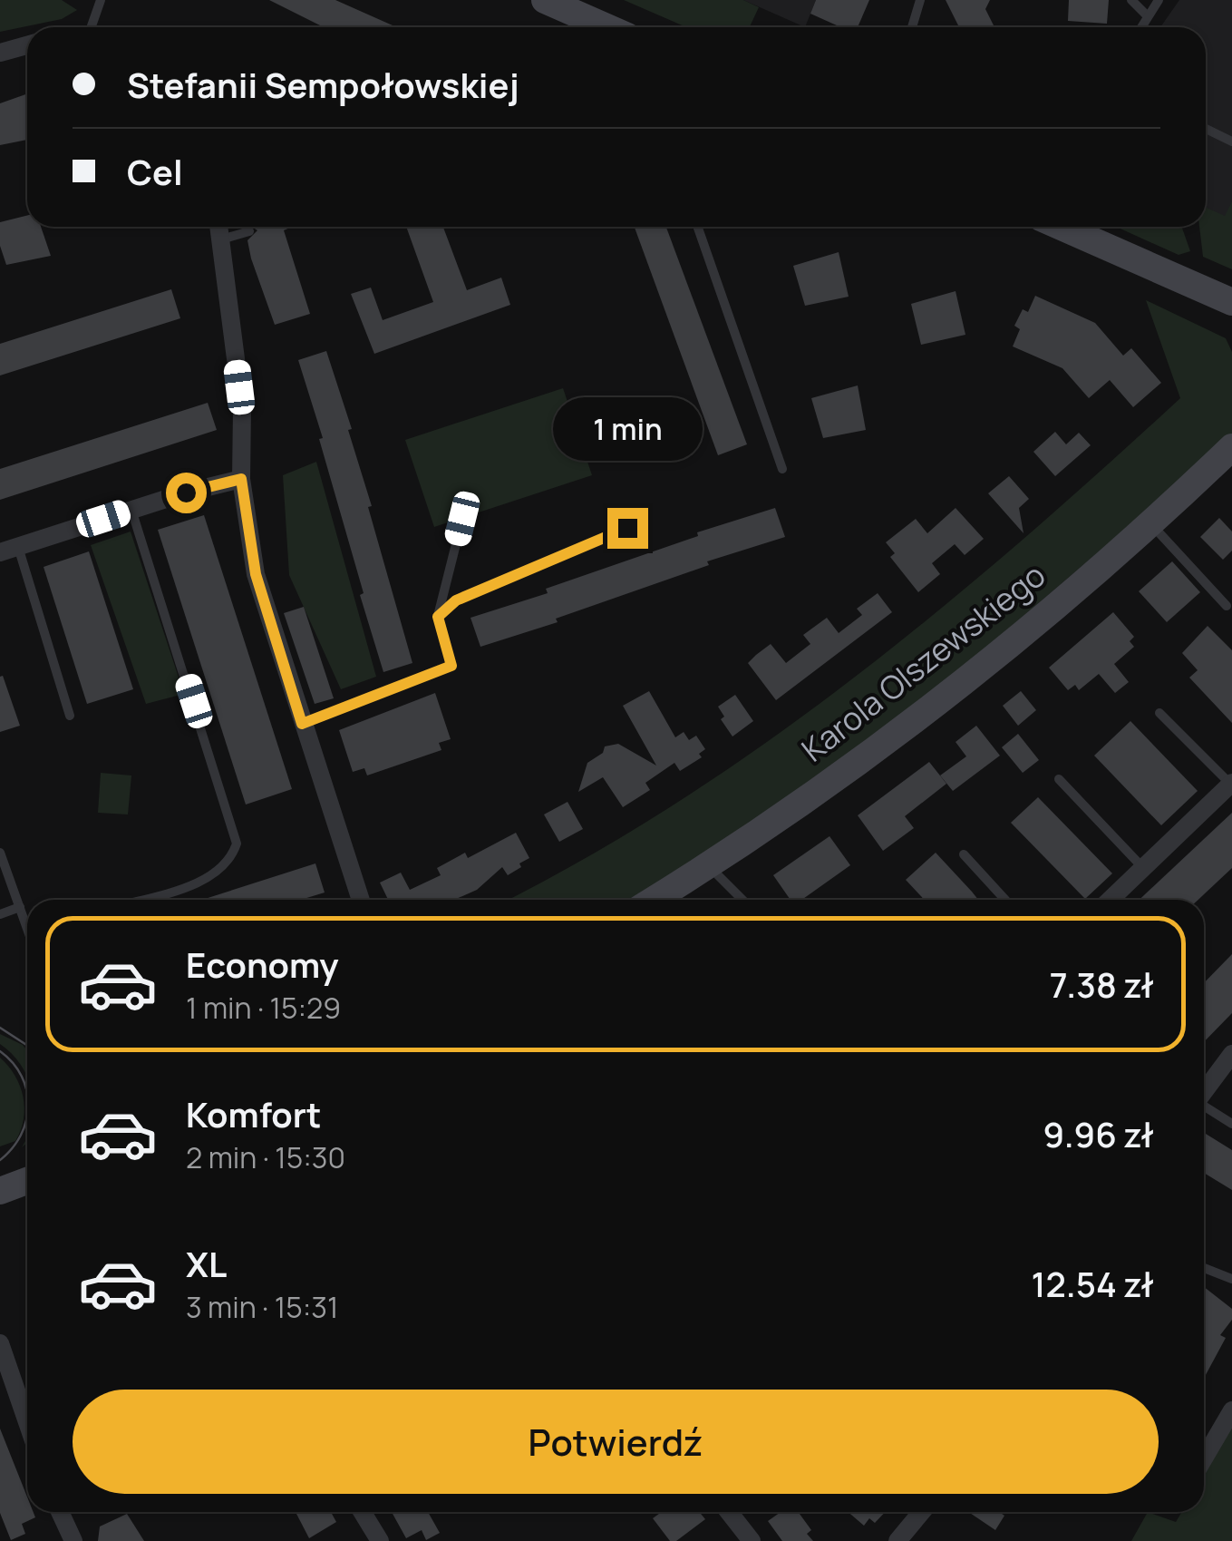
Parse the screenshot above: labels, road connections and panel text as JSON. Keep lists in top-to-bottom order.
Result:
{
  "streets": {
    "street": ["Karola Olszewskiego"]
  },
  "page": {
    "banner": ["Stefanii Sempołowskiej", "Cel"],
    "bubble": "1 min",
    "list": [
      {
        "name": "Economy",
        "note": "1 min · 15:29",
        "value": "7.38 zł"
      },
      {
        "name": "Komfort",
        "note": "2 min · 15:30",
        "value": "9.96 zł"
      },
      {
        "name": "XL",
        "note": "3 min · 15:31",
        "value": "12.54 zł"
      }
    ],
    "buttons": "Potwierdź"
  }
}
